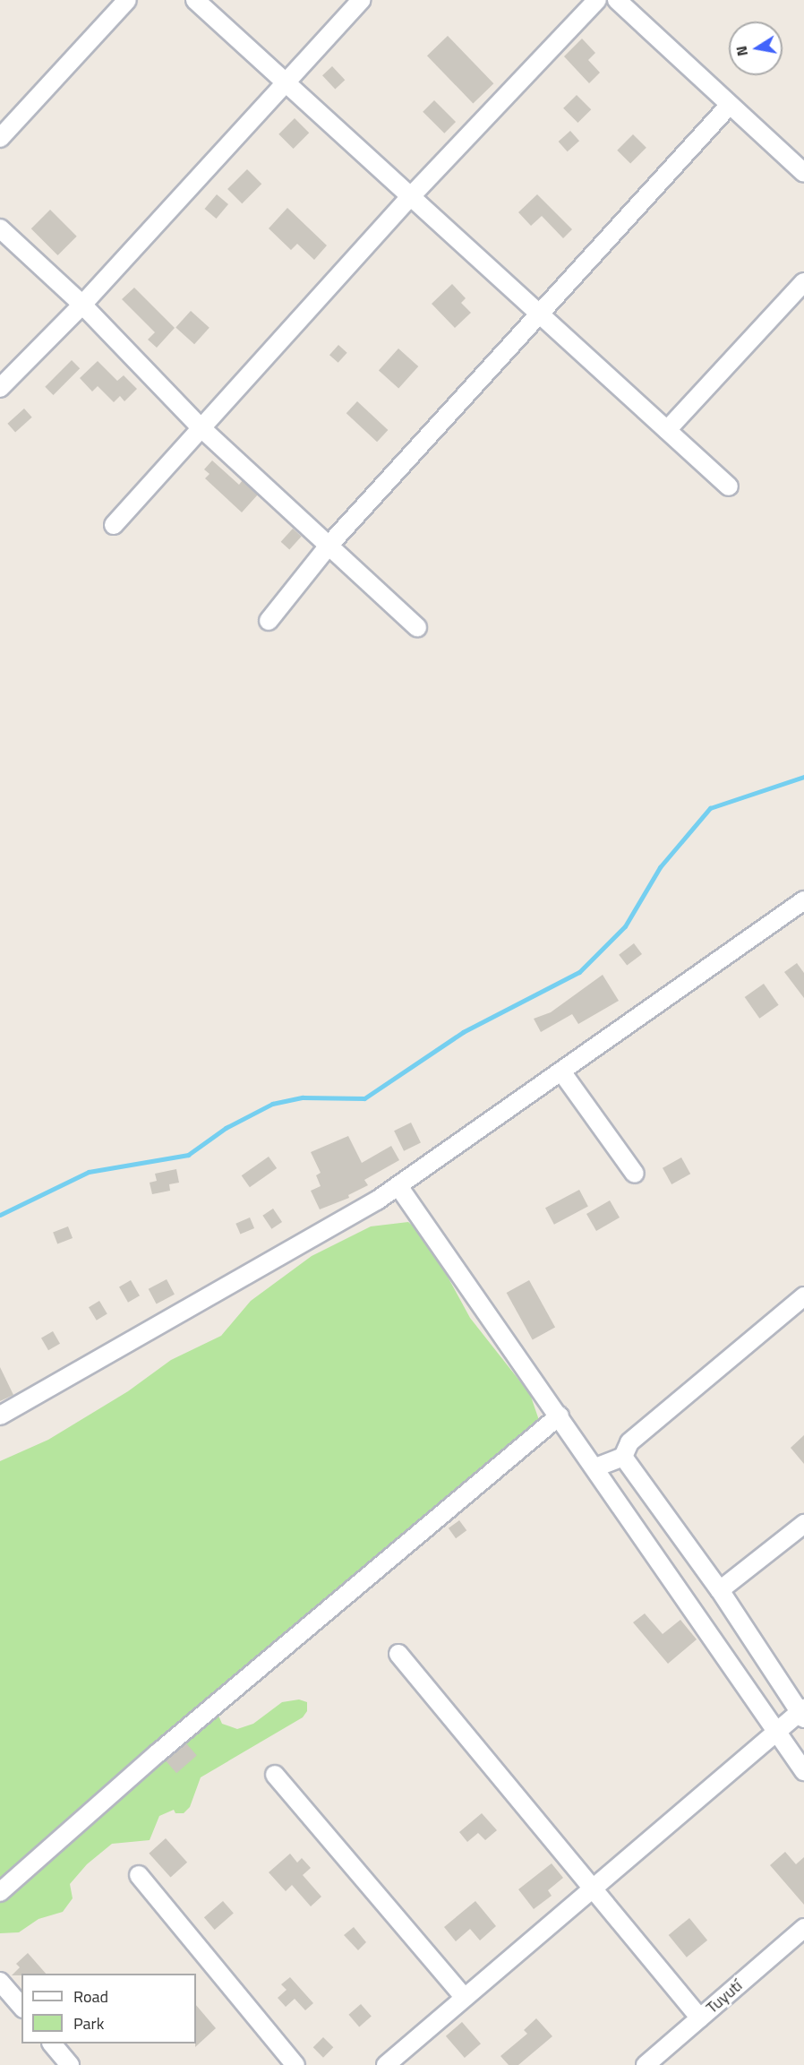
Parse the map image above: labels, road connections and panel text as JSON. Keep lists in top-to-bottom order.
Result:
{
  "streets": {
    "street": ["Tuyutí"]
  },
  "legend": ["Road", "Park"],
  "north": "left"
}
